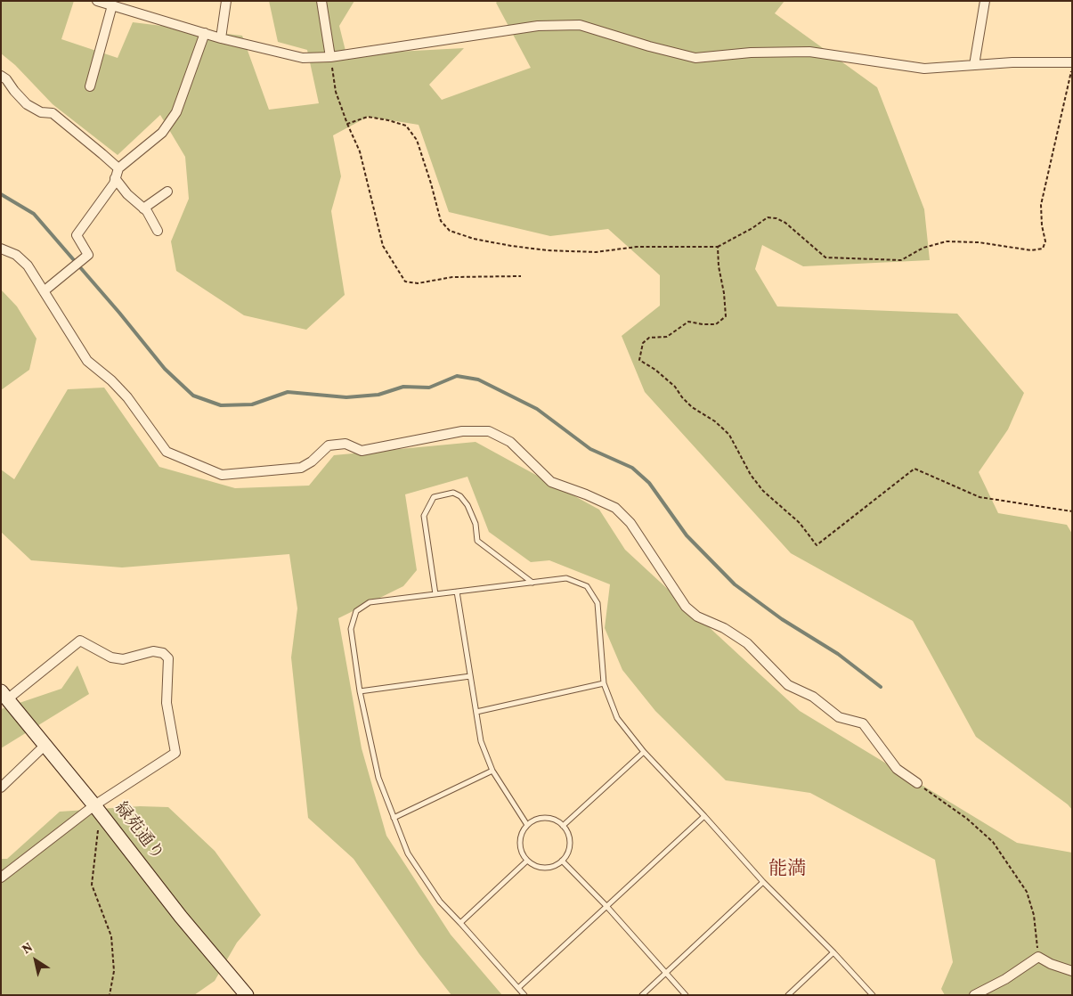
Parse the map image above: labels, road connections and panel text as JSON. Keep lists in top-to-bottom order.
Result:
{
  "streets": {
    "street": ["緑苑通り"]
  },
  "districts": ["能満"],
  "north": "top left"
}
